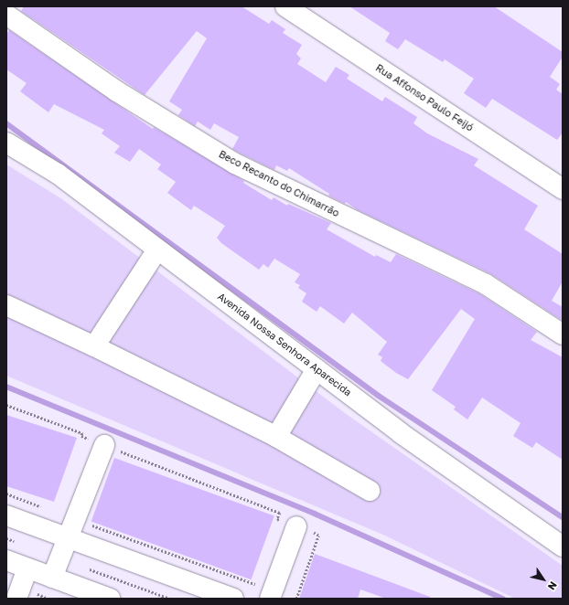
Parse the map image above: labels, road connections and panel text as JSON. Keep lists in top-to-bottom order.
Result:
{
  "streets": {
    "street": ["Rua Affonso Paulo Feijó", "Beco Recanto do Chimarrão", "Avenida Nossa Senhora Aparecida"]
  },
  "north": "bottom right"
}
